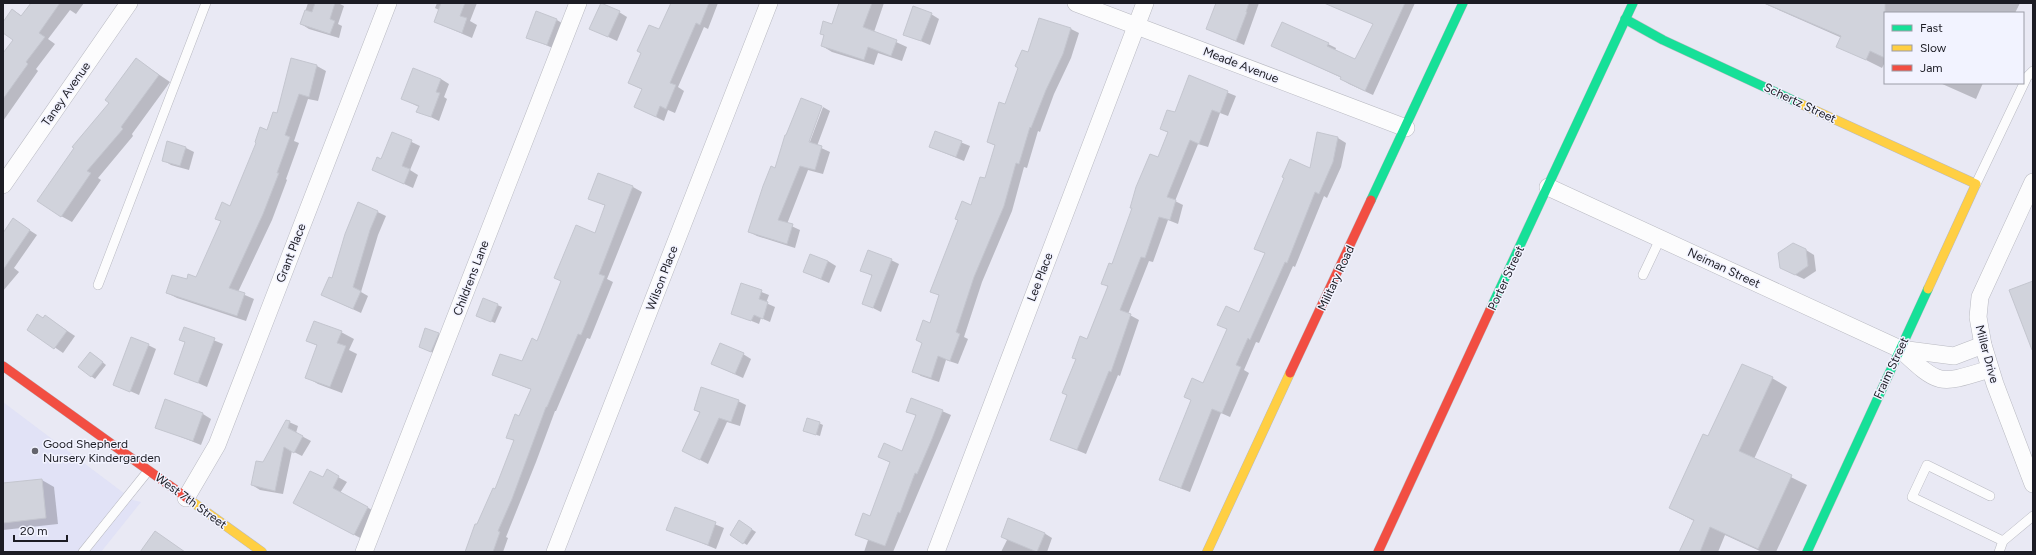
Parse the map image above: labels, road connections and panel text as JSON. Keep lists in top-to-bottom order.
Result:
{
  "streets": {
    "street": [
      "Meade Avenue",
      "Taney Avenue",
      "Schertz Street",
      "Grant Place",
      "Neiman Street",
      "Lee Place",
      "Childrens Lane",
      "Wilson Place",
      "Military Road",
      "Porter Street",
      "Miller Drive",
      "Fraim Street",
      "West 7th Street"
    ]
  },
  "crossings": [
    ["Meade Avenue", "Lee Place"],
    ["Meade Avenue", "Military Road"],
    ["Schertz Street", "Porter Street"],
    ["Schertz Street", "Fraim Street"],
    ["Grant Place", "West 7th Street"],
    ["Neiman Street", "Porter Street"],
    ["Neiman Street", "Miller Drive"],
    ["Neiman Street", "Fraim Street"]
  ],
  "places": ["Good Shepherd Nursery Kindergarden"],
  "legend": ["Fast", "Slow", "Jam"],
  "scale_bar": "20 m"
}
